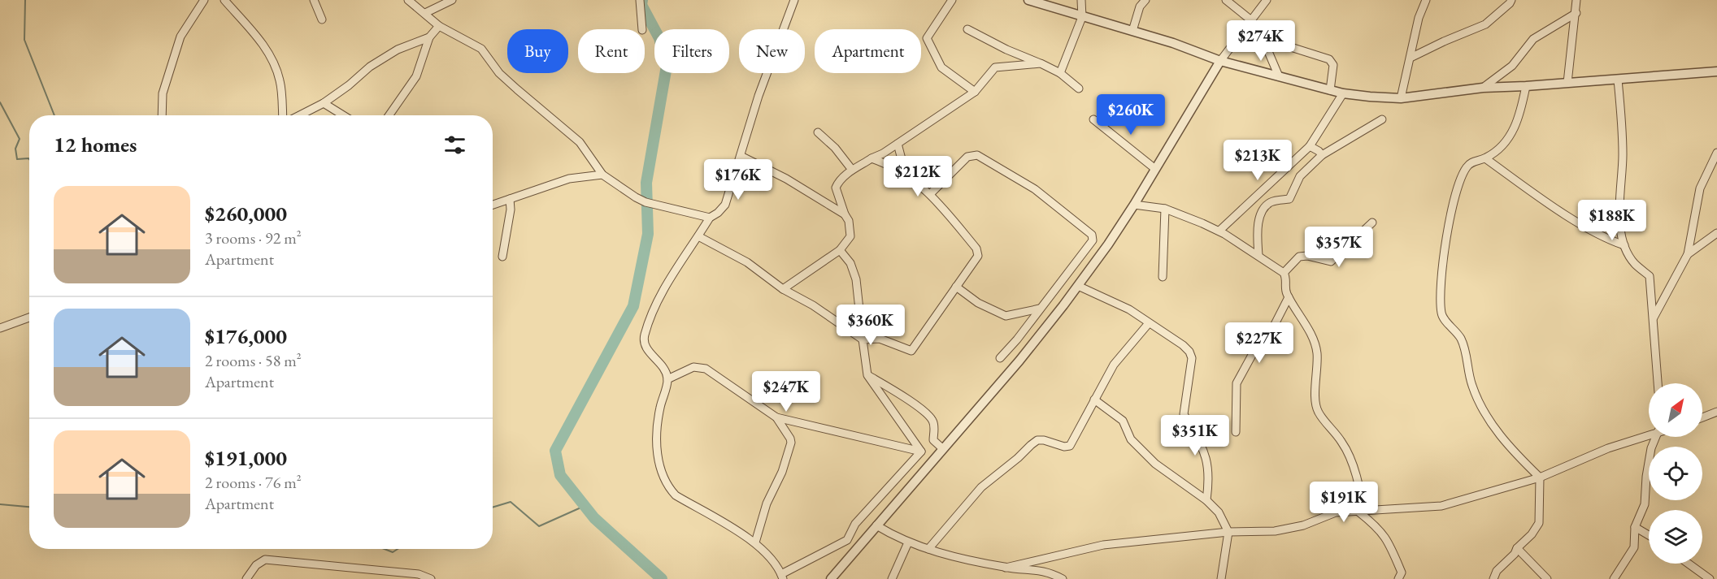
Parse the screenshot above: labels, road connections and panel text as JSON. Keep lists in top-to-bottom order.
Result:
{
  "north": "top right",
  "page": {
    "price": [
      "$274K",
      "$260K",
      "$213K",
      "$212K",
      "$176K",
      "$188K",
      "$357K",
      "$360K",
      "$227K",
      "$247K",
      "$351K",
      "$191K"
    ],
    "chip": [
      "Buy",
      "Rent",
      "Filters",
      "New",
      "Apartment"
    ],
    "heading": "12 homes",
    "list": [
      {
        "name": "$260,000",
        "note": "3 rooms · 92 m² · Apartment"
      },
      {
        "name": "$176,000",
        "note": "2 rooms · 58 m² · Apartment"
      },
      {
        "name": "$191,000",
        "note": "2 rooms · 76 m² · Apartment"
      }
    ]
  }
}
